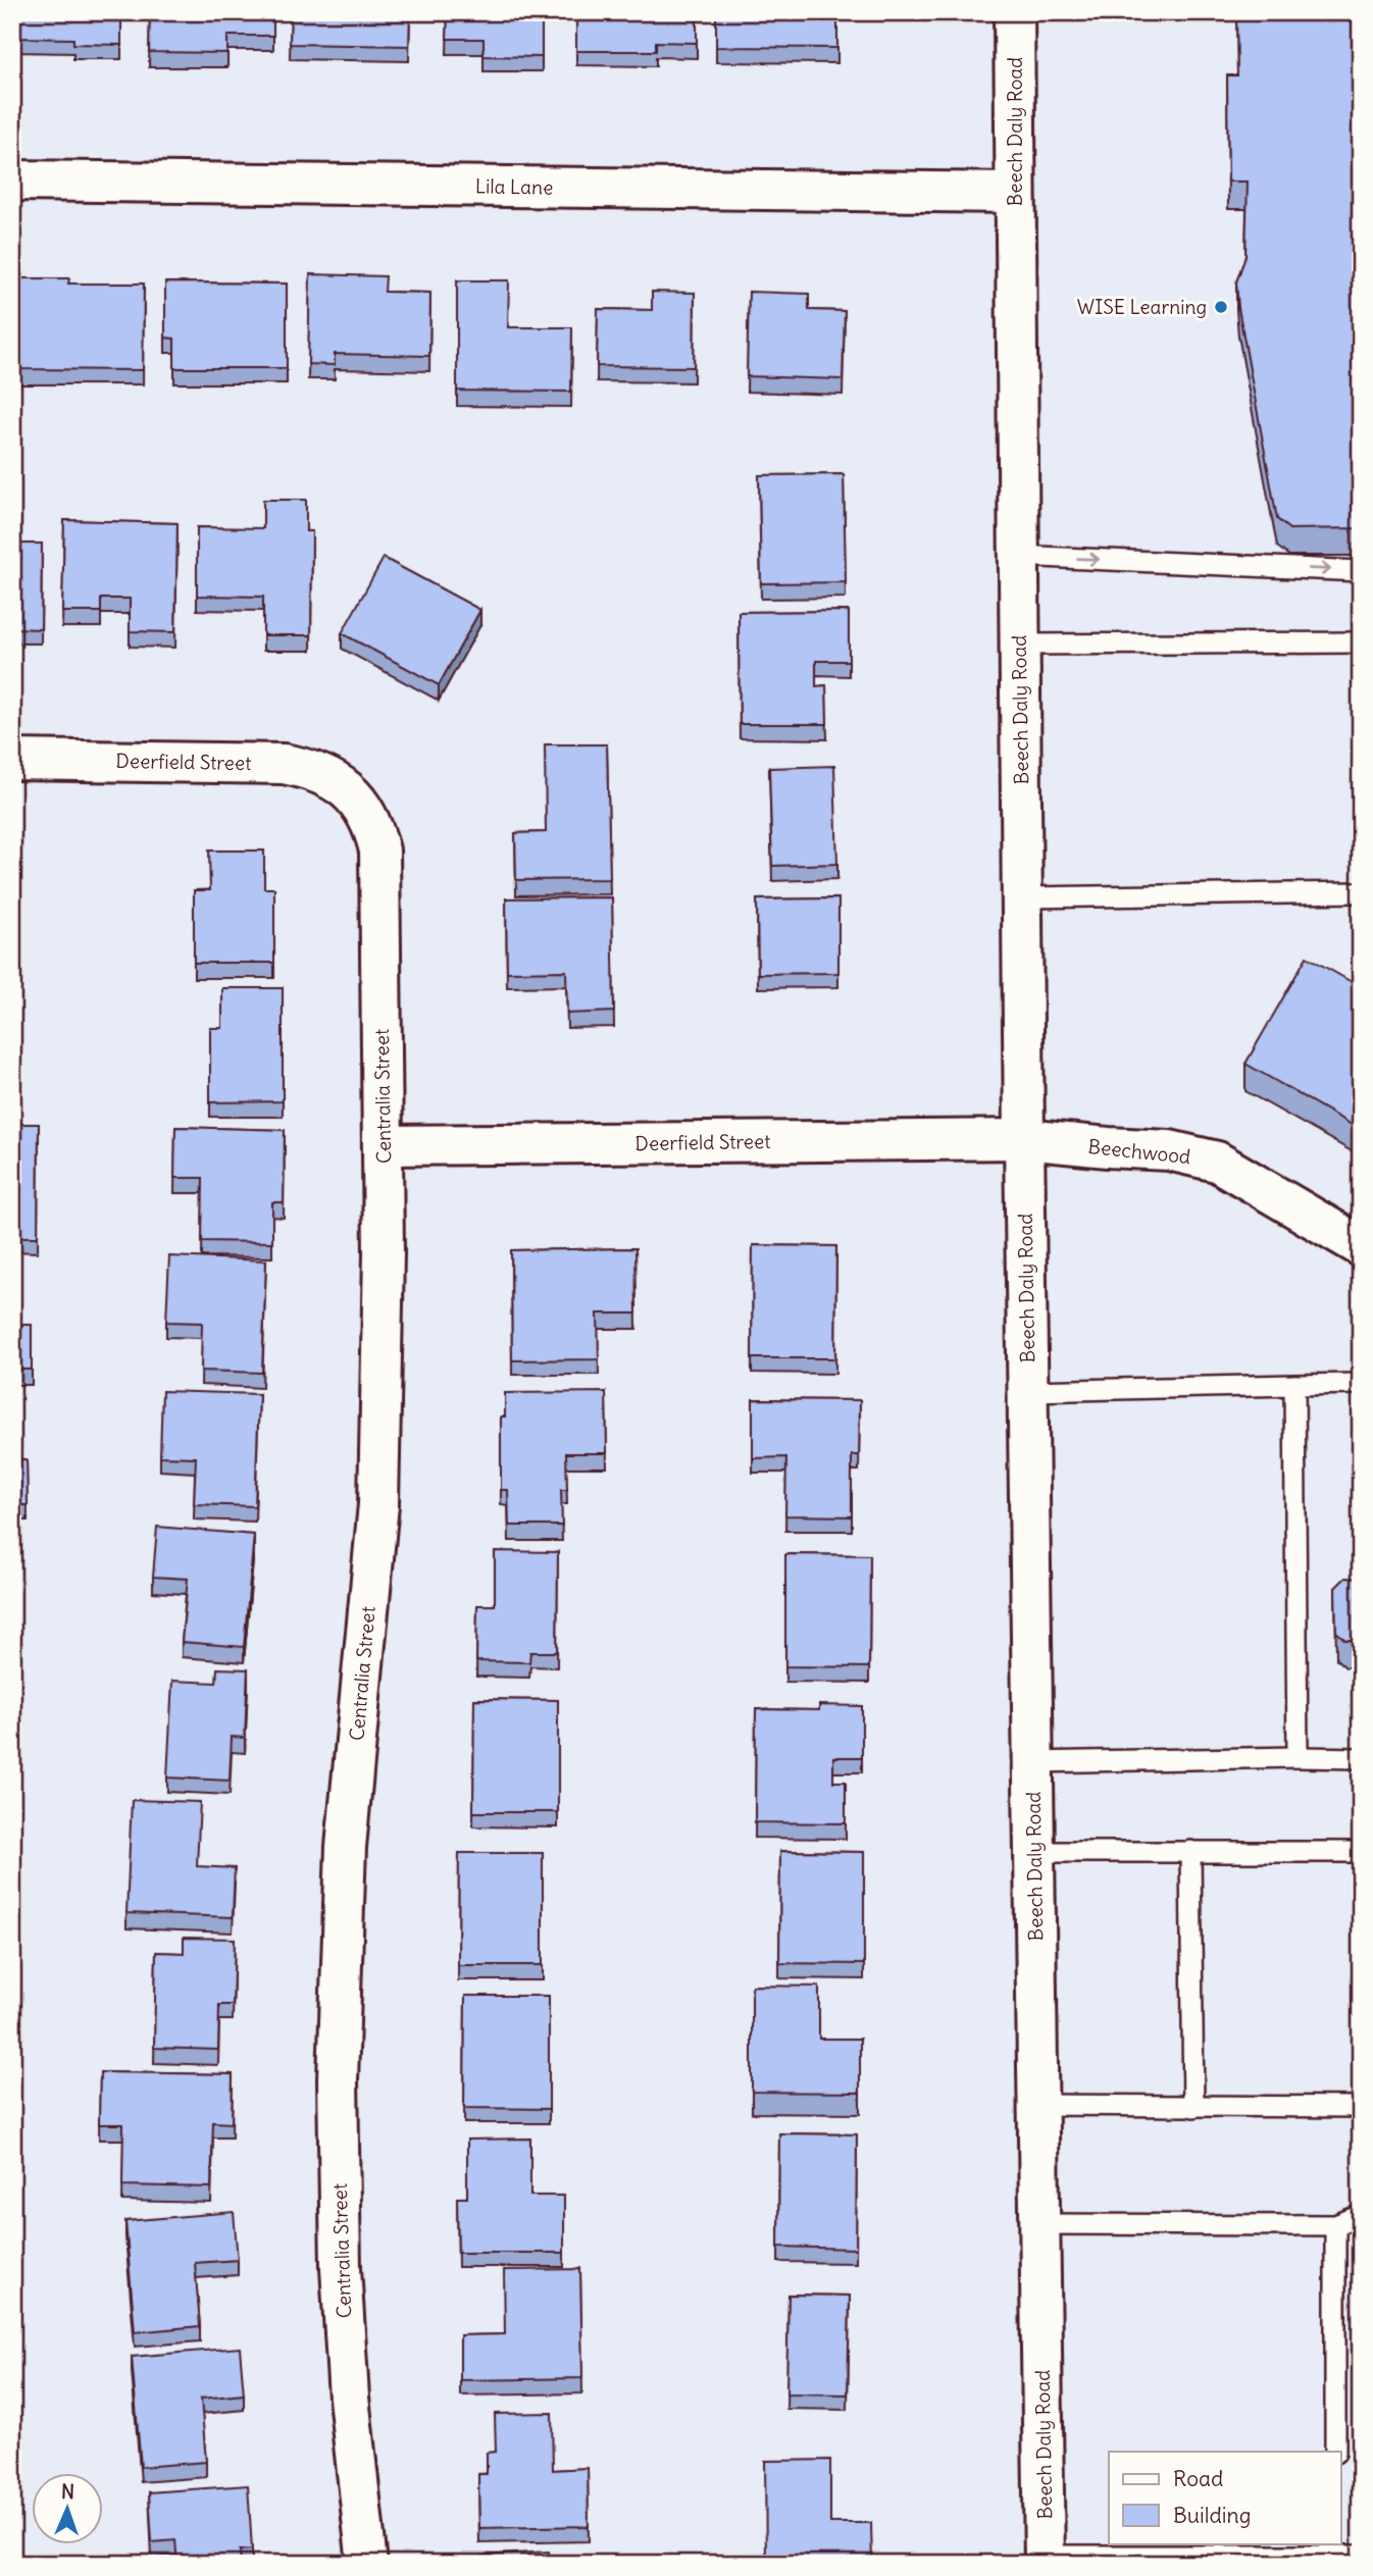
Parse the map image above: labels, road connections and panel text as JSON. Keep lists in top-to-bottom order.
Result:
{
  "streets": {
    "street": [
      "Beech Daly Road",
      "Lila Lane",
      "Deerfield Street",
      "Centralia Street",
      "Beechwood"
    ]
  },
  "crossings": [
    ["Beech Daly Road", "Lila Lane"],
    ["Beech Daly Road", "Deerfield Street"],
    ["Beech Daly Road", "Beechwood"],
    ["Deerfield Street", "Centralia Street"],
    ["Deerfield Street", "Beechwood"]
  ],
  "places": ["WISE Learning"],
  "legend": ["Road", "Building"],
  "north": "top"
}
